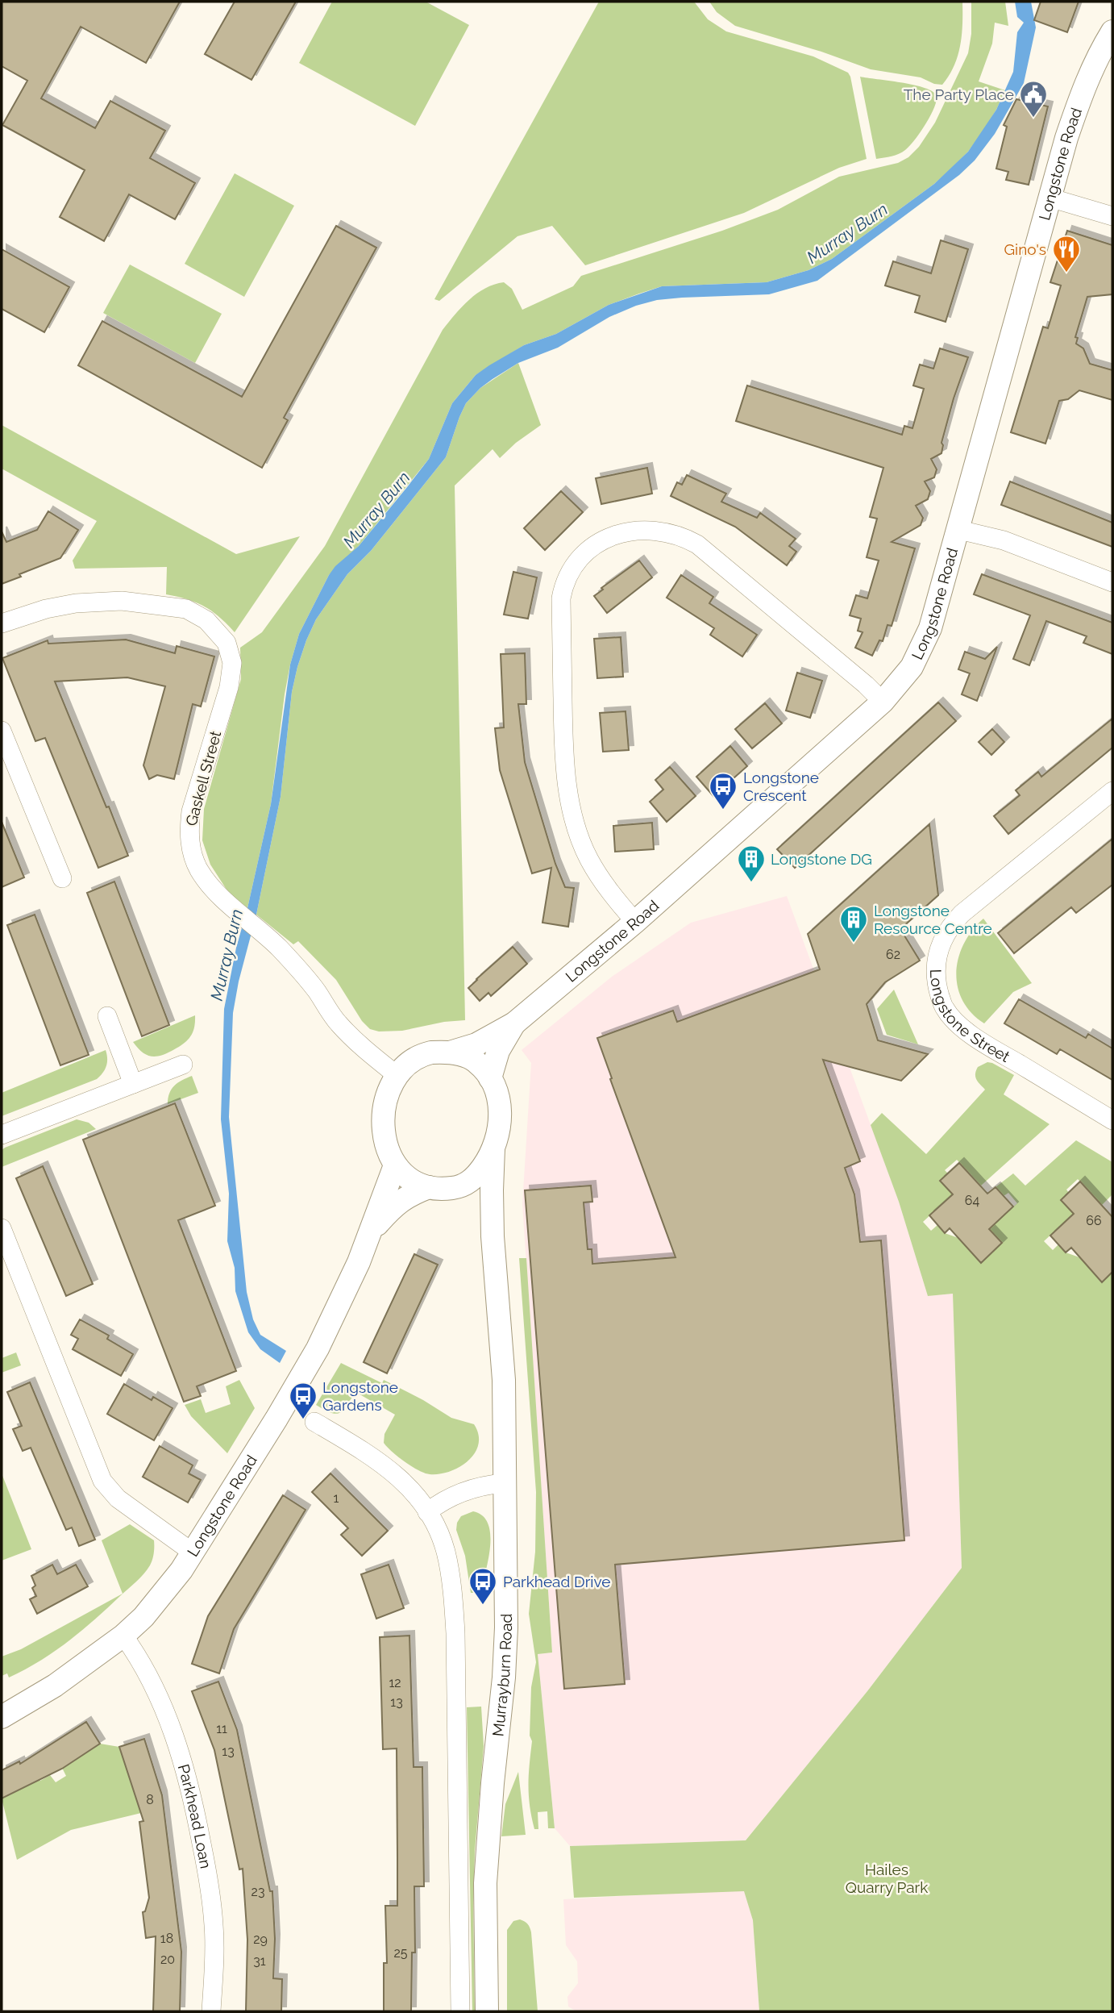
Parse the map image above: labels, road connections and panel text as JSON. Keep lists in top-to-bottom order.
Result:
{
  "streets": {
    "street": [
      "Longstone Road",
      "Gaskell Street",
      "Longstone Street",
      "Murrayburn Road",
      "Parkhead Loan"
    ]
  },
  "crossings": [
    ["Longstone Road", "Gaskell Street"],
    ["Longstone Road", "Murrayburn Road"],
    ["Longstone Road", "Parkhead Loan"],
    ["Gaskell Street", "Murrayburn Road"]
  ],
  "water": ["Murray Burn"],
  "parks": ["Hailes Quarry Park"],
  "places": {
    "public building": ["The Party Place"],
    "restaurant": ["Gino's"],
    "bus stop": ["Longstone Crescent", "Longstone Gardens", "Parkhead Drive"],
    "building": ["Longstone DG", "Longstone Resource Centre"]
  },
  "house_numbers": [
    "62",
    "64",
    "66",
    "1",
    "12",
    "13",
    "11",
    "13",
    "8",
    "23",
    "18",
    "29",
    "25",
    "20",
    "31"
  ]
}
